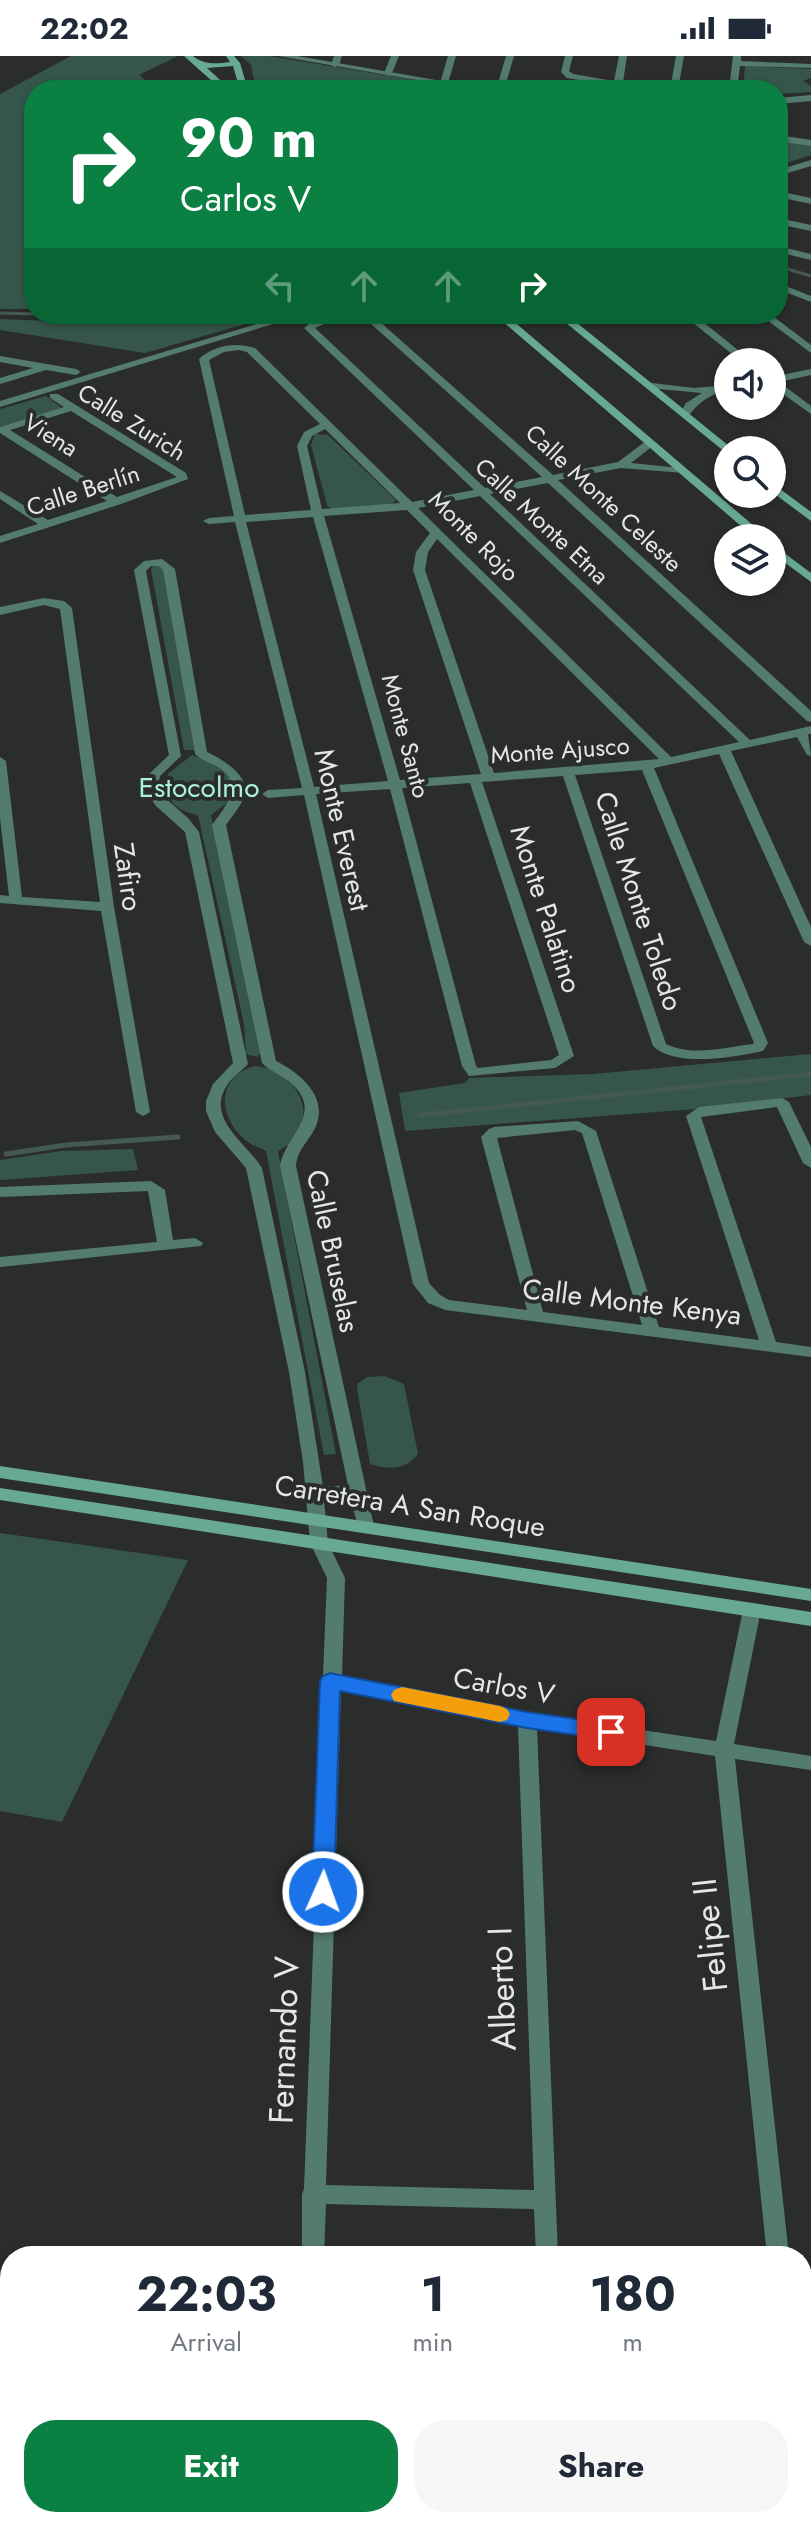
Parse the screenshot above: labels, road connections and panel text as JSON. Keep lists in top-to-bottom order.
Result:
{
  "streets": {
    "main road": ["Carretera A San Roque"],
    "street": [
      "Calle Zurich",
      "Viena",
      "Calle Berlín",
      "Calle Monte Celeste",
      "Calle Monte Etna",
      "Monte Rojo",
      "Monte Santo",
      "Monte Ajusco",
      "Monte Everest",
      "Zafiro",
      "Calle Monte Toledo",
      "Monte Palatino",
      "Calle Bruselas",
      "Calle Monte Kenya",
      "Carlos V",
      "Felipe II",
      "Alberto I",
      "Fernando V"
    ]
  },
  "crossings": [
    ["Calle Zurich", "Calle Berlín"],
    ["Viena", "Calle Berlín"],
    ["Calle Monte Etna", "Monte Ajusco"],
    ["Monte Rojo", "Monte Santo"],
    ["Monte Rojo", "Monte Ajusco"],
    ["Monte Rojo", "Monte Everest"],
    ["Monte Rojo", "Monte Palatino"],
    ["Monte Santo", "Monte Ajusco"],
    ["Monte Santo", "Monte Palatino"],
    ["Monte Ajusco", "Monte Everest"],
    ["Monte Ajusco", "Calle Monte Toledo"],
    ["Monte Ajusco", "Monte Palatino"],
    ["Monte Everest", "Calle Monte Kenya"],
    ["Calle Bruselas", "Carretera A San Roque"],
    ["Carretera A San Roque", "Felipe II"],
    ["Carretera A San Roque", "Fernando V"],
    ["Carlos V", "Felipe II"],
    ["Carlos V", "Alberto I"],
    ["Carlos V", "Fernando V"]
  ],
  "parks": ["Estocolmo"],
  "page": {
    "status": "22:02",
    "turn": ["90 m", "Carlos V"],
    "eta": [
      "22:03",
      "Arrival",
      "1",
      "min",
      "180",
      "m"
    ],
    "buttons": ["Exit", "Share"]
  }
}
